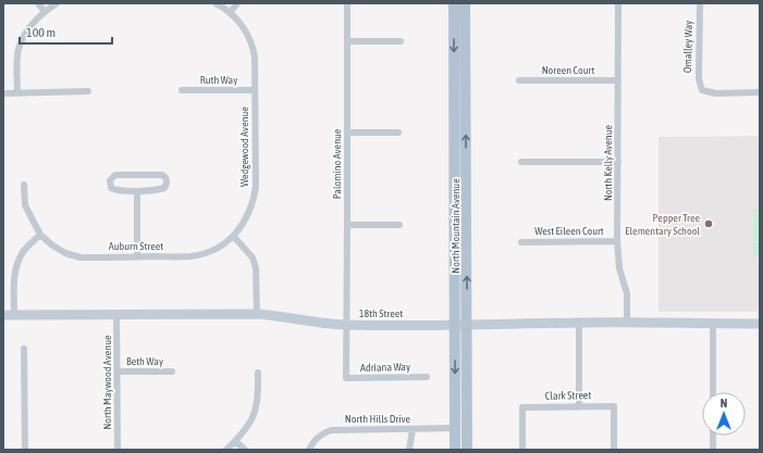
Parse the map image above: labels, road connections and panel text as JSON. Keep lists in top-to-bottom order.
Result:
{
  "streets": {
    "main road": ["North Mountain Avenue", "18th Street"],
    "street": [
      "Omalley Way",
      "Noreen Court",
      "Ruth Way",
      "Wedgewood Avenue",
      "North Kelly Avenue",
      "Palomino Avenue",
      "West Eileen Court",
      "Auburn Street",
      "Beth Way",
      "Adriana Way",
      "North Maywood Avenue",
      "Clark Street",
      "North Hills Drive"
    ]
  },
  "crossings": [
    ["Noreen Court", "North Kelly Avenue"],
    ["Ruth Way", "Wedgewood Avenue"],
    ["Wedgewood Avenue", "Auburn Street"],
    ["North Kelly Avenue", "West Eileen Court"],
    ["North Kelly Avenue", "18th Street"],
    ["Palomino Avenue", "18th Street"],
    ["Palomino Avenue", "Adriana Way"],
    ["North Mountain Avenue", "18th Street"],
    ["North Mountain Avenue", "North Hills Drive"],
    ["18th Street", "Adriana Way"],
    ["18th Street", "North Maywood Avenue"],
    ["Beth Way", "North Maywood Avenue"]
  ],
  "places": ["Pepper Tree Elementary School"],
  "scale_bar": "100 m",
  "north": "top"
}
